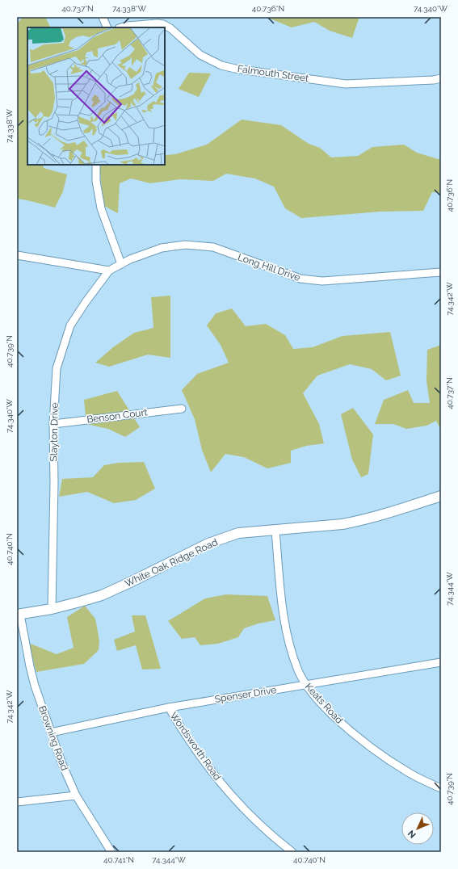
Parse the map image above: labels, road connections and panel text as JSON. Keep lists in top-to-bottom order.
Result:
{
  "streets": {
    "street": [
      "Falmouth Street",
      "Long Hill Drive",
      "Benson Court",
      "Slayton Drive",
      "White Oak Ridge Road",
      "Spenser Drive",
      "Keats Road",
      "Browning Road",
      "Wordsworth Road"
    ]
  },
  "crossings": [
    ["Long Hill Drive", "Slayton Drive"],
    ["Benson Court", "Slayton Drive"],
    ["Slayton Drive", "White Oak Ridge Road"],
    ["White Oak Ridge Road", "Keats Road"],
    ["White Oak Ridge Road", "Browning Road"],
    ["Spenser Drive", "Keats Road"],
    ["Spenser Drive", "Browning Road"],
    ["Spenser Drive", "Wordsworth Road"]
  ],
  "north": "bottom left",
  "coordinates": [
    "40.737°N",
    "74.338°W",
    "40.736°N",
    "74.340°W",
    "74.342°W",
    "40.739°N",
    "40.740°N",
    "74.344°W",
    "40.741°N"
  ]
}
